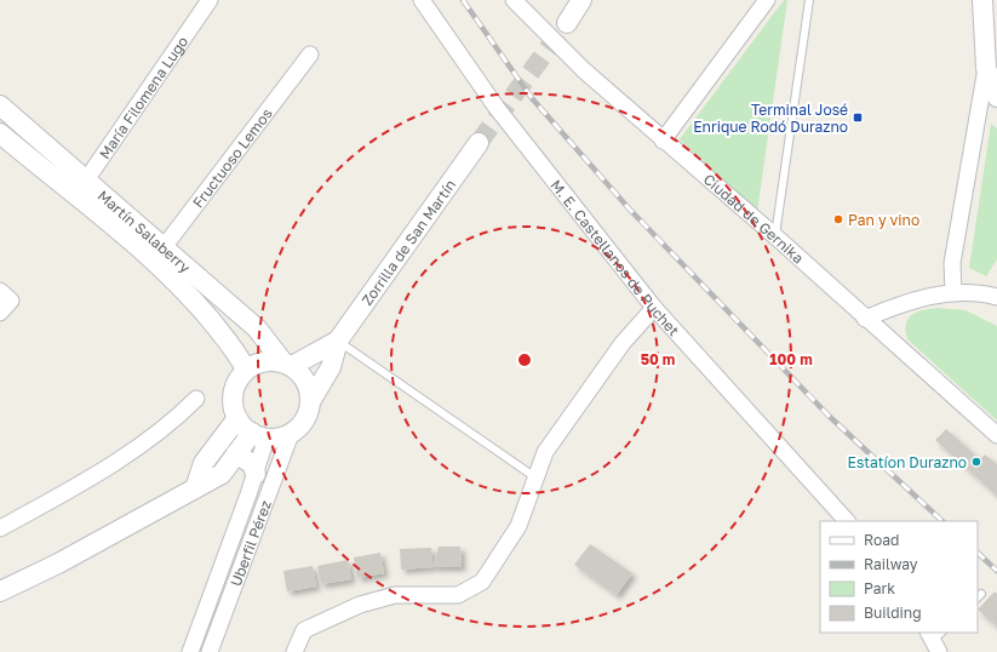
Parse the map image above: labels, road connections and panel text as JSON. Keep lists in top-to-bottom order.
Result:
{
  "streets": {
    "street": [
      "María Filomena Lugo",
      "Fructuoso Lemos",
      "Ciudad de Gernika",
      "Martín Salaberry",
      "Zorrilla de San Martín",
      "M. E. Castellanos de Puchet",
      "Uberfil Pérez"
    ]
  },
  "crossings": [
    ["María Filomena Lugo", "Martín Salaberry"],
    ["Fructuoso Lemos", "Martín Salaberry"],
    ["Martín Salaberry", "Zorrilla de San Martín"],
    ["Martín Salaberry", "Uberfil Pérez"],
    ["Zorrilla de San Martín", "Uberfil Pérez"]
  ],
  "places": {
    "transit": ["Terminal José Enrique Rodó Durazno"],
    "other": ["Pan y vino", "Estatíon Durazno"]
  },
  "legend": [
    "Road",
    "Railway",
    "Park",
    "Building"
  ],
  "rings": ["50 m", "100 m"]
}
